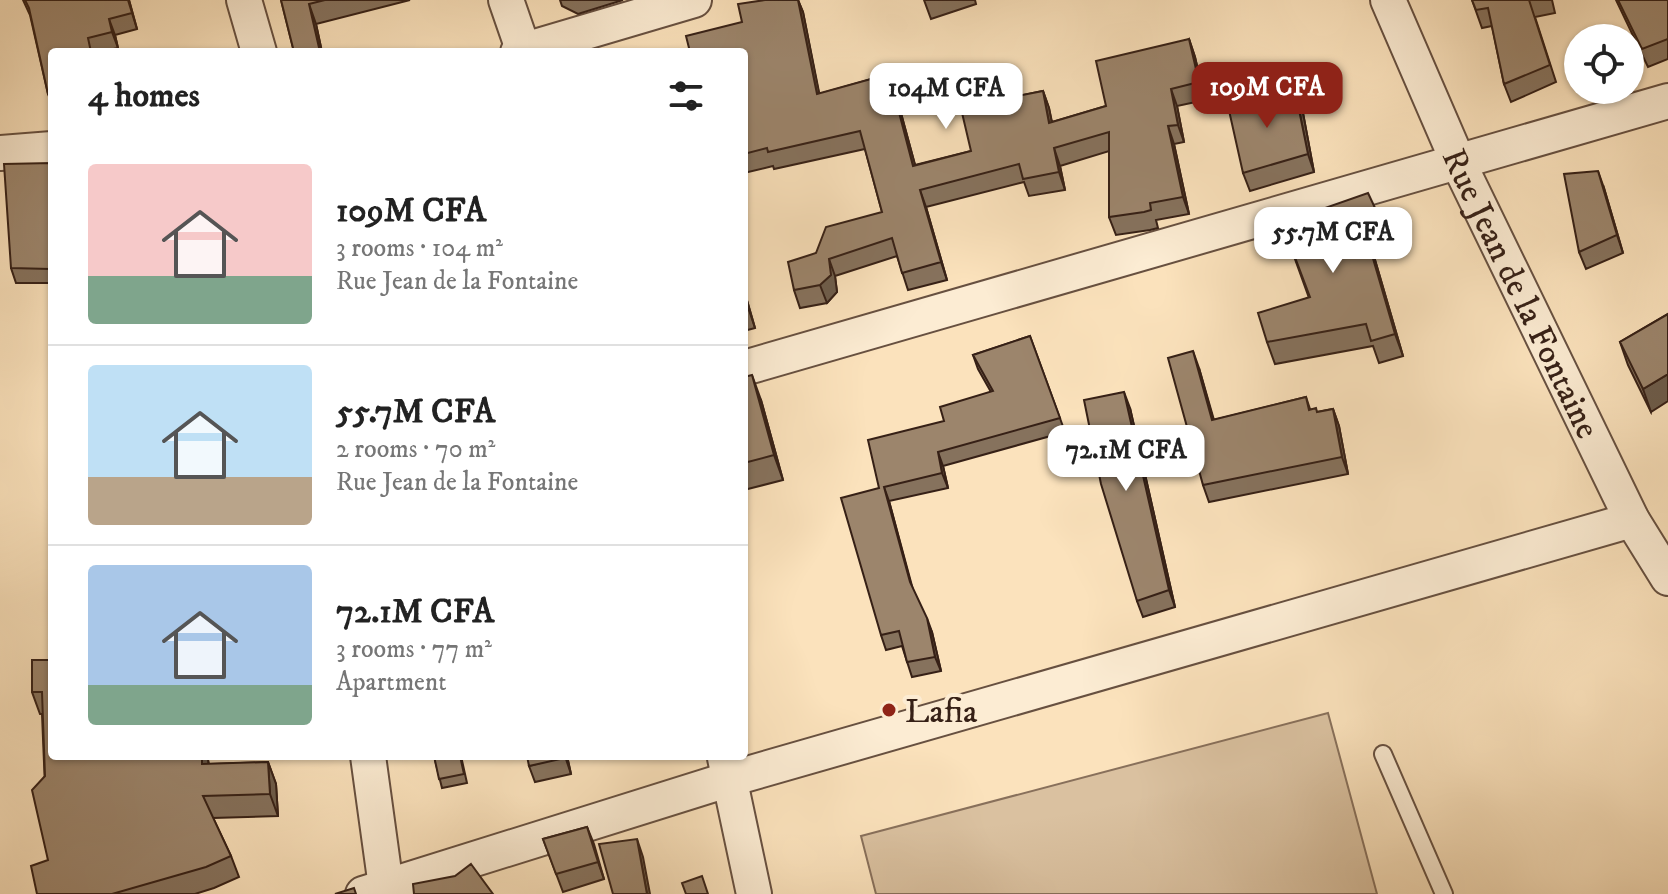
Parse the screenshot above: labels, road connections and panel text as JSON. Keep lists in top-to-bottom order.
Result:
{
  "streets": {
    "street": ["Rue Jean de la Fontaine"]
  },
  "places": ["Lafia"],
  "page": {
    "heading": "4 homes",
    "price": [
      "109M CFA",
      "104M CFA",
      "55.7M CFA",
      "72.1M CFA"
    ],
    "list": [
      {
        "name": "109M CFA",
        "note": "3 rooms · 104 m² · Rue Jean de la Fontaine"
      },
      {
        "name": "55.7M CFA",
        "note": "2 rooms · 70 m² · Rue Jean de la Fontaine"
      },
      {
        "name": "72.1M CFA",
        "note": "3 rooms · 77 m² · Apartment"
      }
    ]
  }
}
